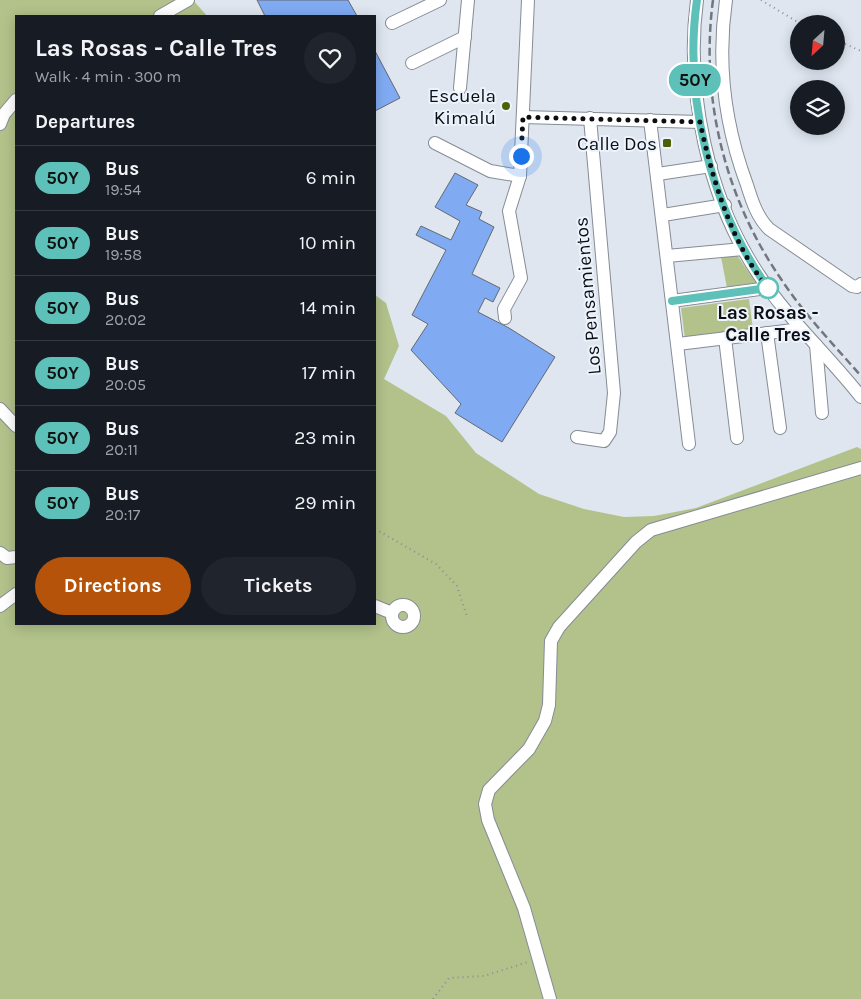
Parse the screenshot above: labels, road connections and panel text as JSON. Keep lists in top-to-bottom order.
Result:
{
  "streets": {
    "street": ["Los Pensamientos"]
  },
  "places": {
    "other": ["Escuela Kimalú", "Las Rosas - Calle Tres"],
    "transit": ["Calle Dos"]
  },
  "lines": ["bus line 50Y"],
  "north": "bottom left",
  "page": {
    "on_map": "50Y",
    "heading": [
      ["Las Rosas - Calle Tres", "Walk · 4 min · 300 m"],
      "Departures"
    ],
    "list": [
      {
        "mark": "50Y",
        "name": "Bus",
        "note": "19:54",
        "value": "6 min"
      },
      {
        "mark": "50Y",
        "name": "Bus",
        "note": "19:58",
        "value": "10 min"
      },
      {
        "mark": "50Y",
        "name": "Bus",
        "note": "20:02",
        "value": "14 min"
      },
      {
        "mark": "50Y",
        "name": "Bus",
        "note": "20:05",
        "value": "17 min"
      },
      {
        "mark": "50Y",
        "name": "Bus",
        "note": "20:11",
        "value": "23 min"
      },
      {
        "mark": "50Y",
        "name": "Bus",
        "note": "20:17",
        "value": "29 min"
      }
    ],
    "buttons": ["Directions", "Tickets"]
  }
}
